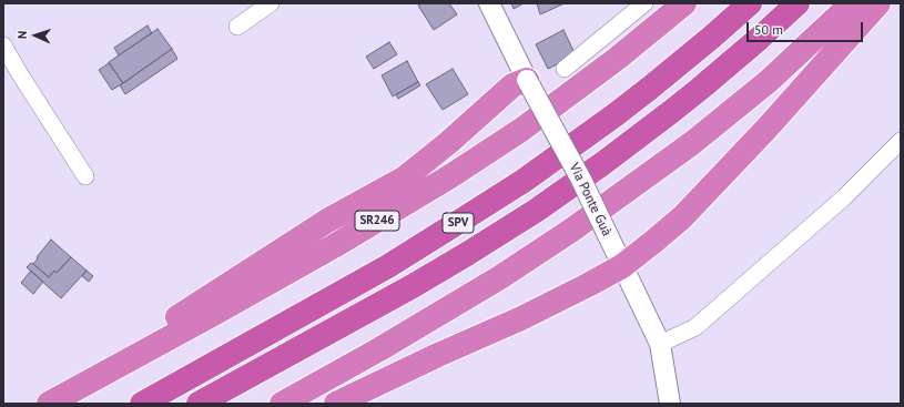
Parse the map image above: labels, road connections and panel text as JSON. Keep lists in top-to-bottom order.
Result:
{
  "streets": {
    "highway": ["SR246", "SPV"],
    "street": ["Via Ponte Guà"]
  },
  "scale_bar": "50 m",
  "north": "left"
}
